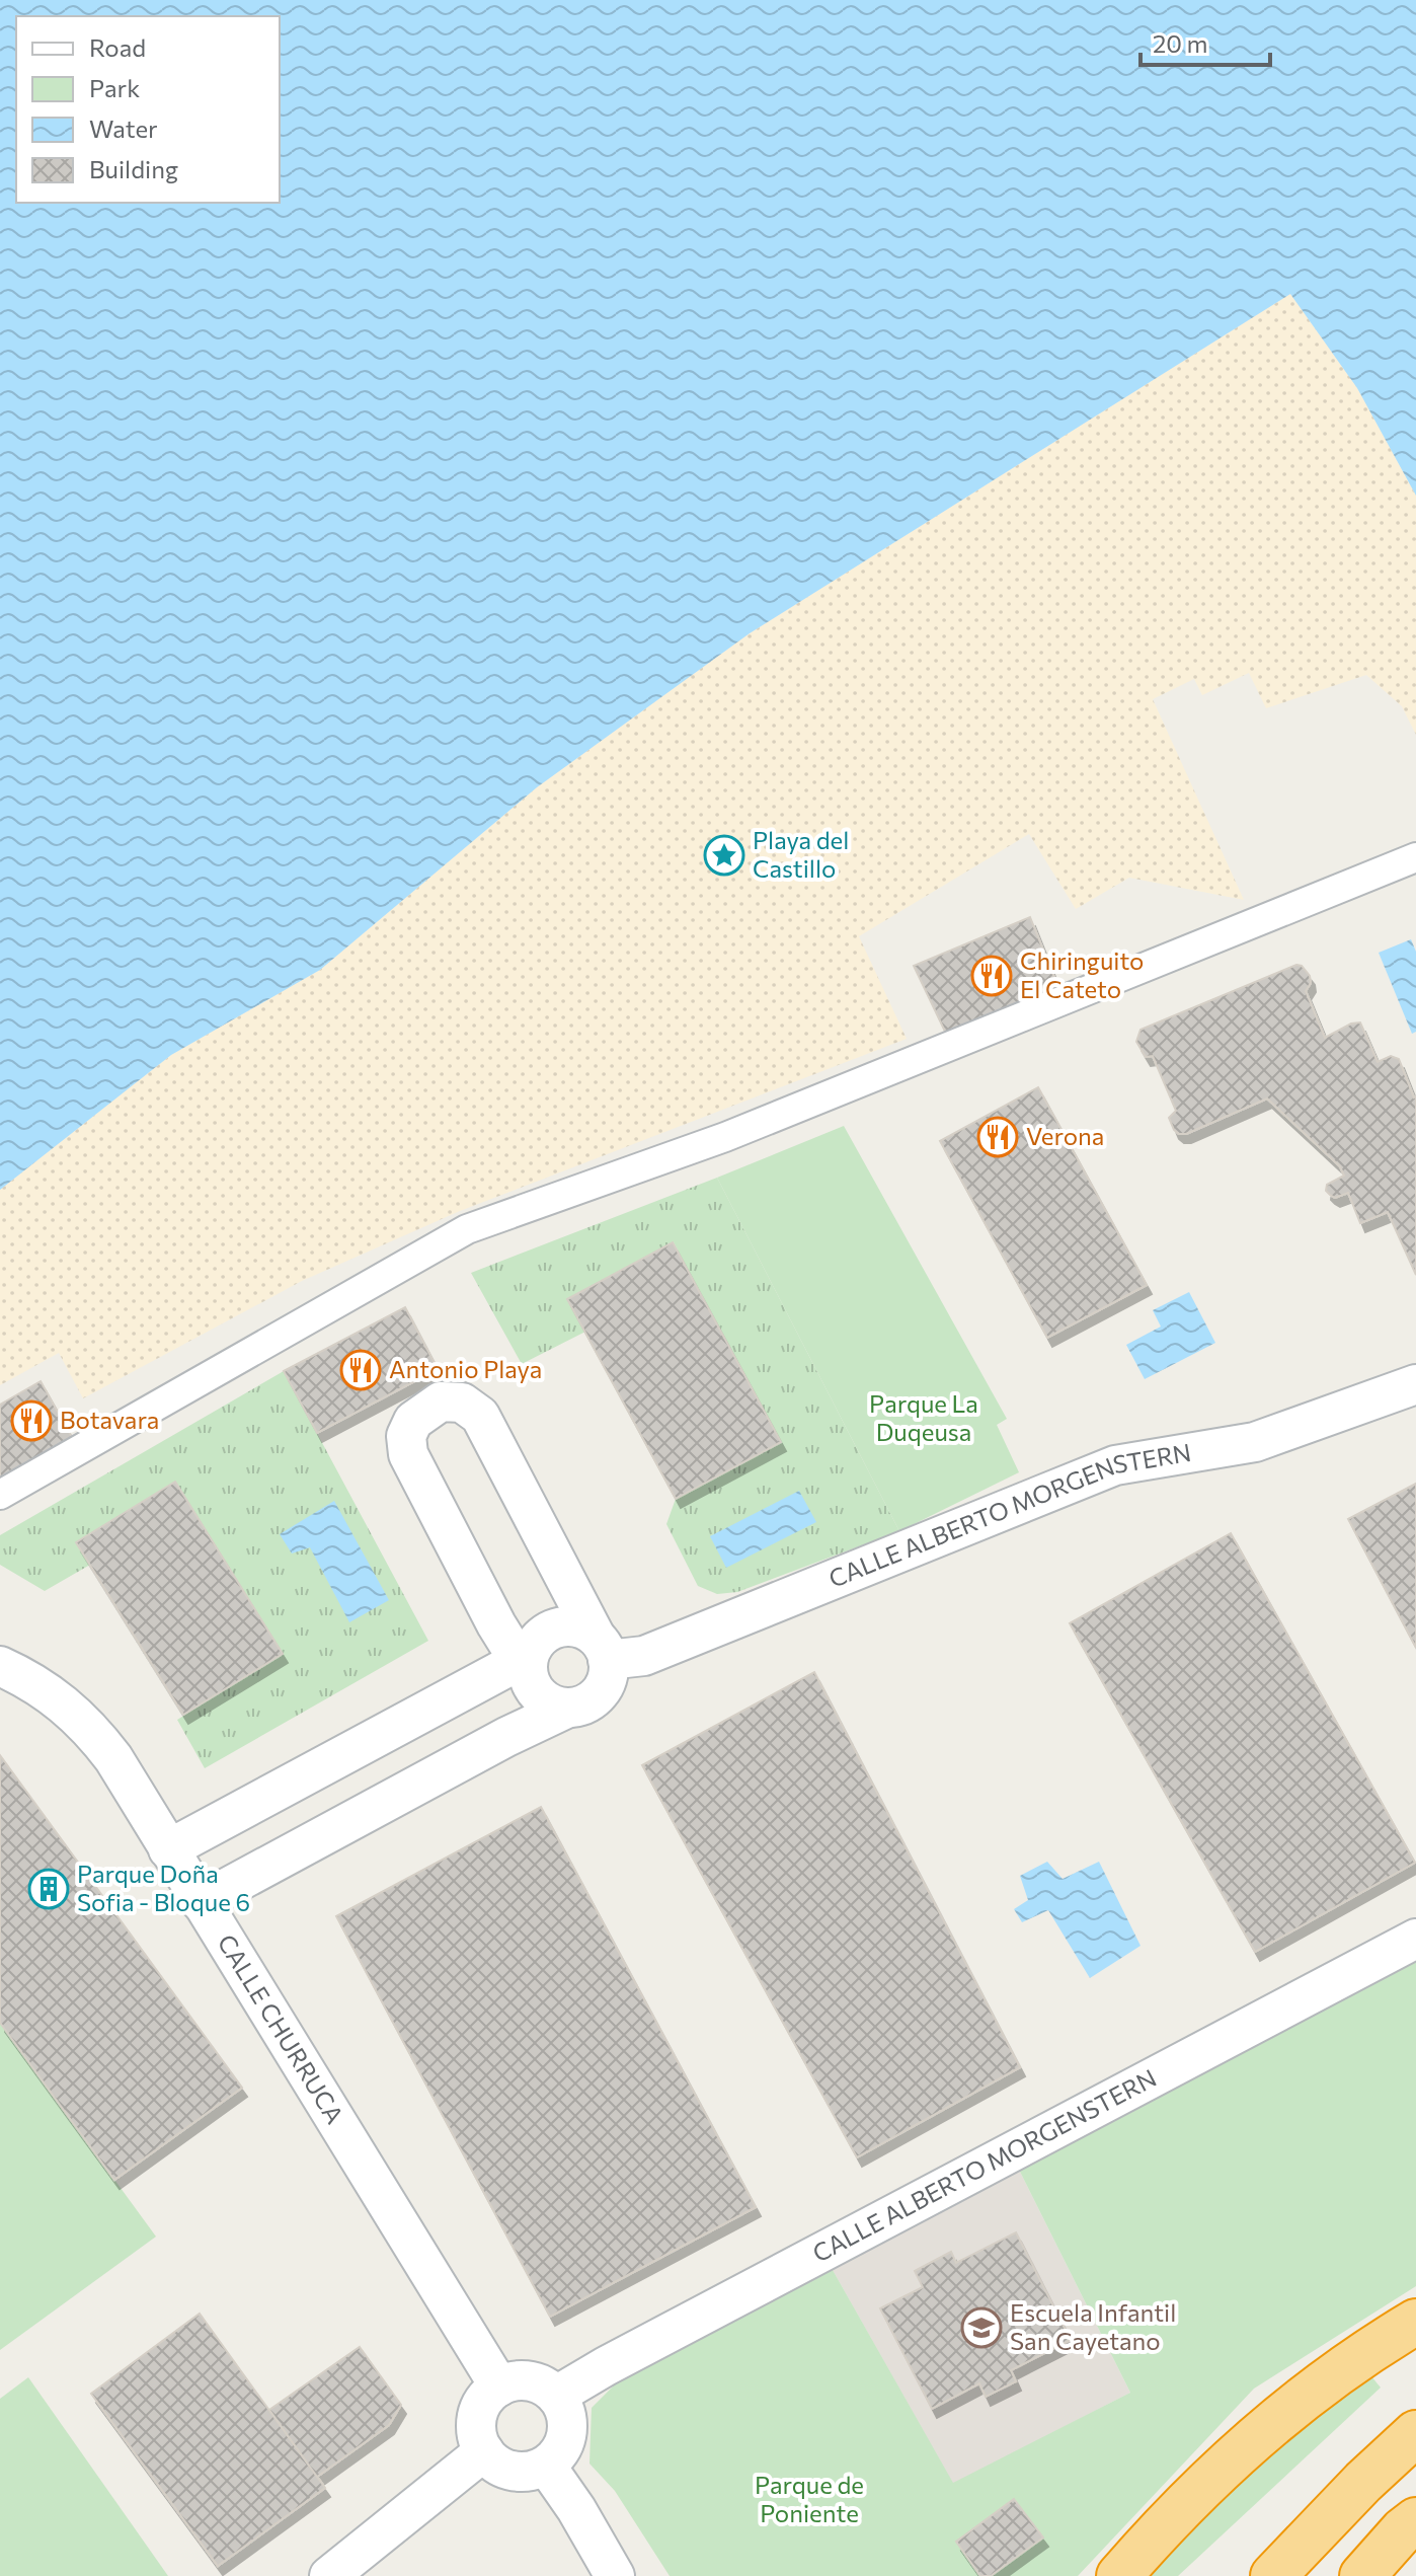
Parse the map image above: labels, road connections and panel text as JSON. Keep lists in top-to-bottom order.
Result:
{
  "streets": {
    "street": ["CALLE ALBERTO MORGENSTERN", "CALLE CHURRUCA"]
  },
  "crossings": [
    ["CALLE ALBERTO MORGENSTERN", "CALLE CHURRUCA"]
  ],
  "parks": ["Parque La Duqeusa", "Parque de Poniente"],
  "places": {
    "place": ["Playa del Castillo"],
    "restaurant": [
      "Chiringuito El Cateto",
      "Verona",
      "Antonio Playa",
      "Botavara"
    ],
    "building": ["Parque Doña Sofia - Bloque 6"],
    "school or university": ["Escuela Infantil San Cayetano"]
  },
  "legend": [
    "Road",
    "Park",
    "Water",
    "Building"
  ],
  "scale_bar": "20 m"
}
